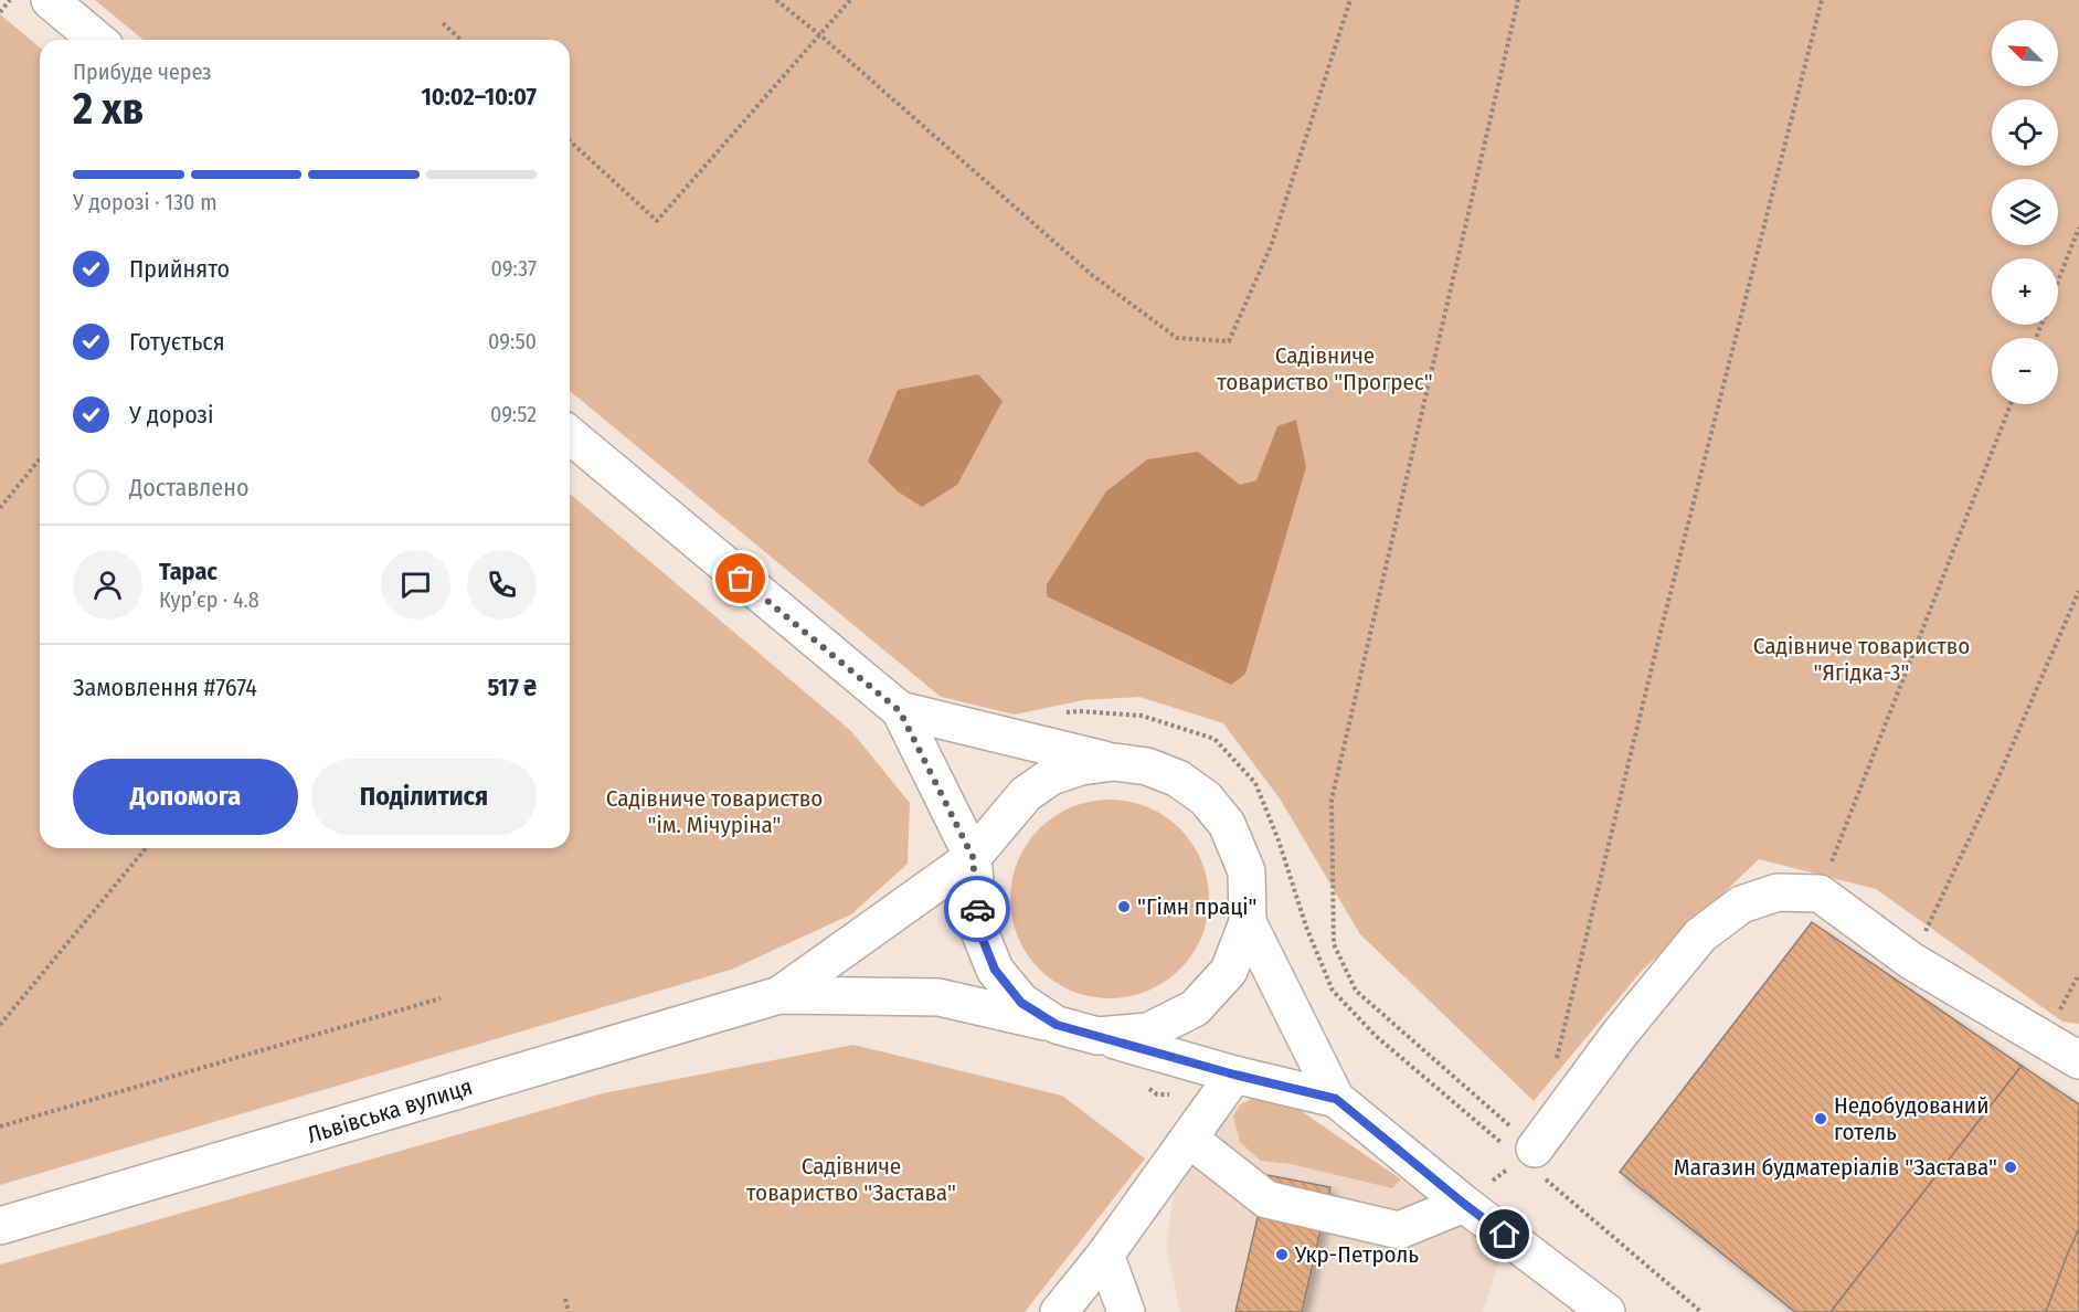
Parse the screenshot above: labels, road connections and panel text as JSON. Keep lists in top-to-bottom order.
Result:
{
  "streets": {
    "main road": ["Львівська вулиця"]
  },
  "parks": [
    "Садівниче товариство \"Прогрес\"",
    "Садівниче товариство \"Ягідка-3\"",
    "Садівниче товариство \"ім. Мічуріна\"",
    "Садівниче товариство \"Застава\""
  ],
  "places": [
    "\"Гімн праці\"",
    "Недобудований готель",
    "Магазин будматеріалів \"Застава\"",
    "Укр-Петроль"
  ],
  "north": "top left",
  "page": {
    "map_buttons": ["+", "−"],
    "heading": ["2 хв", "Прибуде через", "10:02–10:07"],
    "panel": [
      "Тарас",
      "Кур’єр · 4.8",
      "Замовлення #7674",
      "517 ₴"
    ],
    "bar": "У дорозі · 130 m",
    "list": [
      ["Прийнято", "09:37"],
      ["Готується", "09:50"],
      ["У дорозі", "09:52"],
      "Доставлено"
    ],
    "buttons": ["Допомога", "Поділитися"]
  }
}
